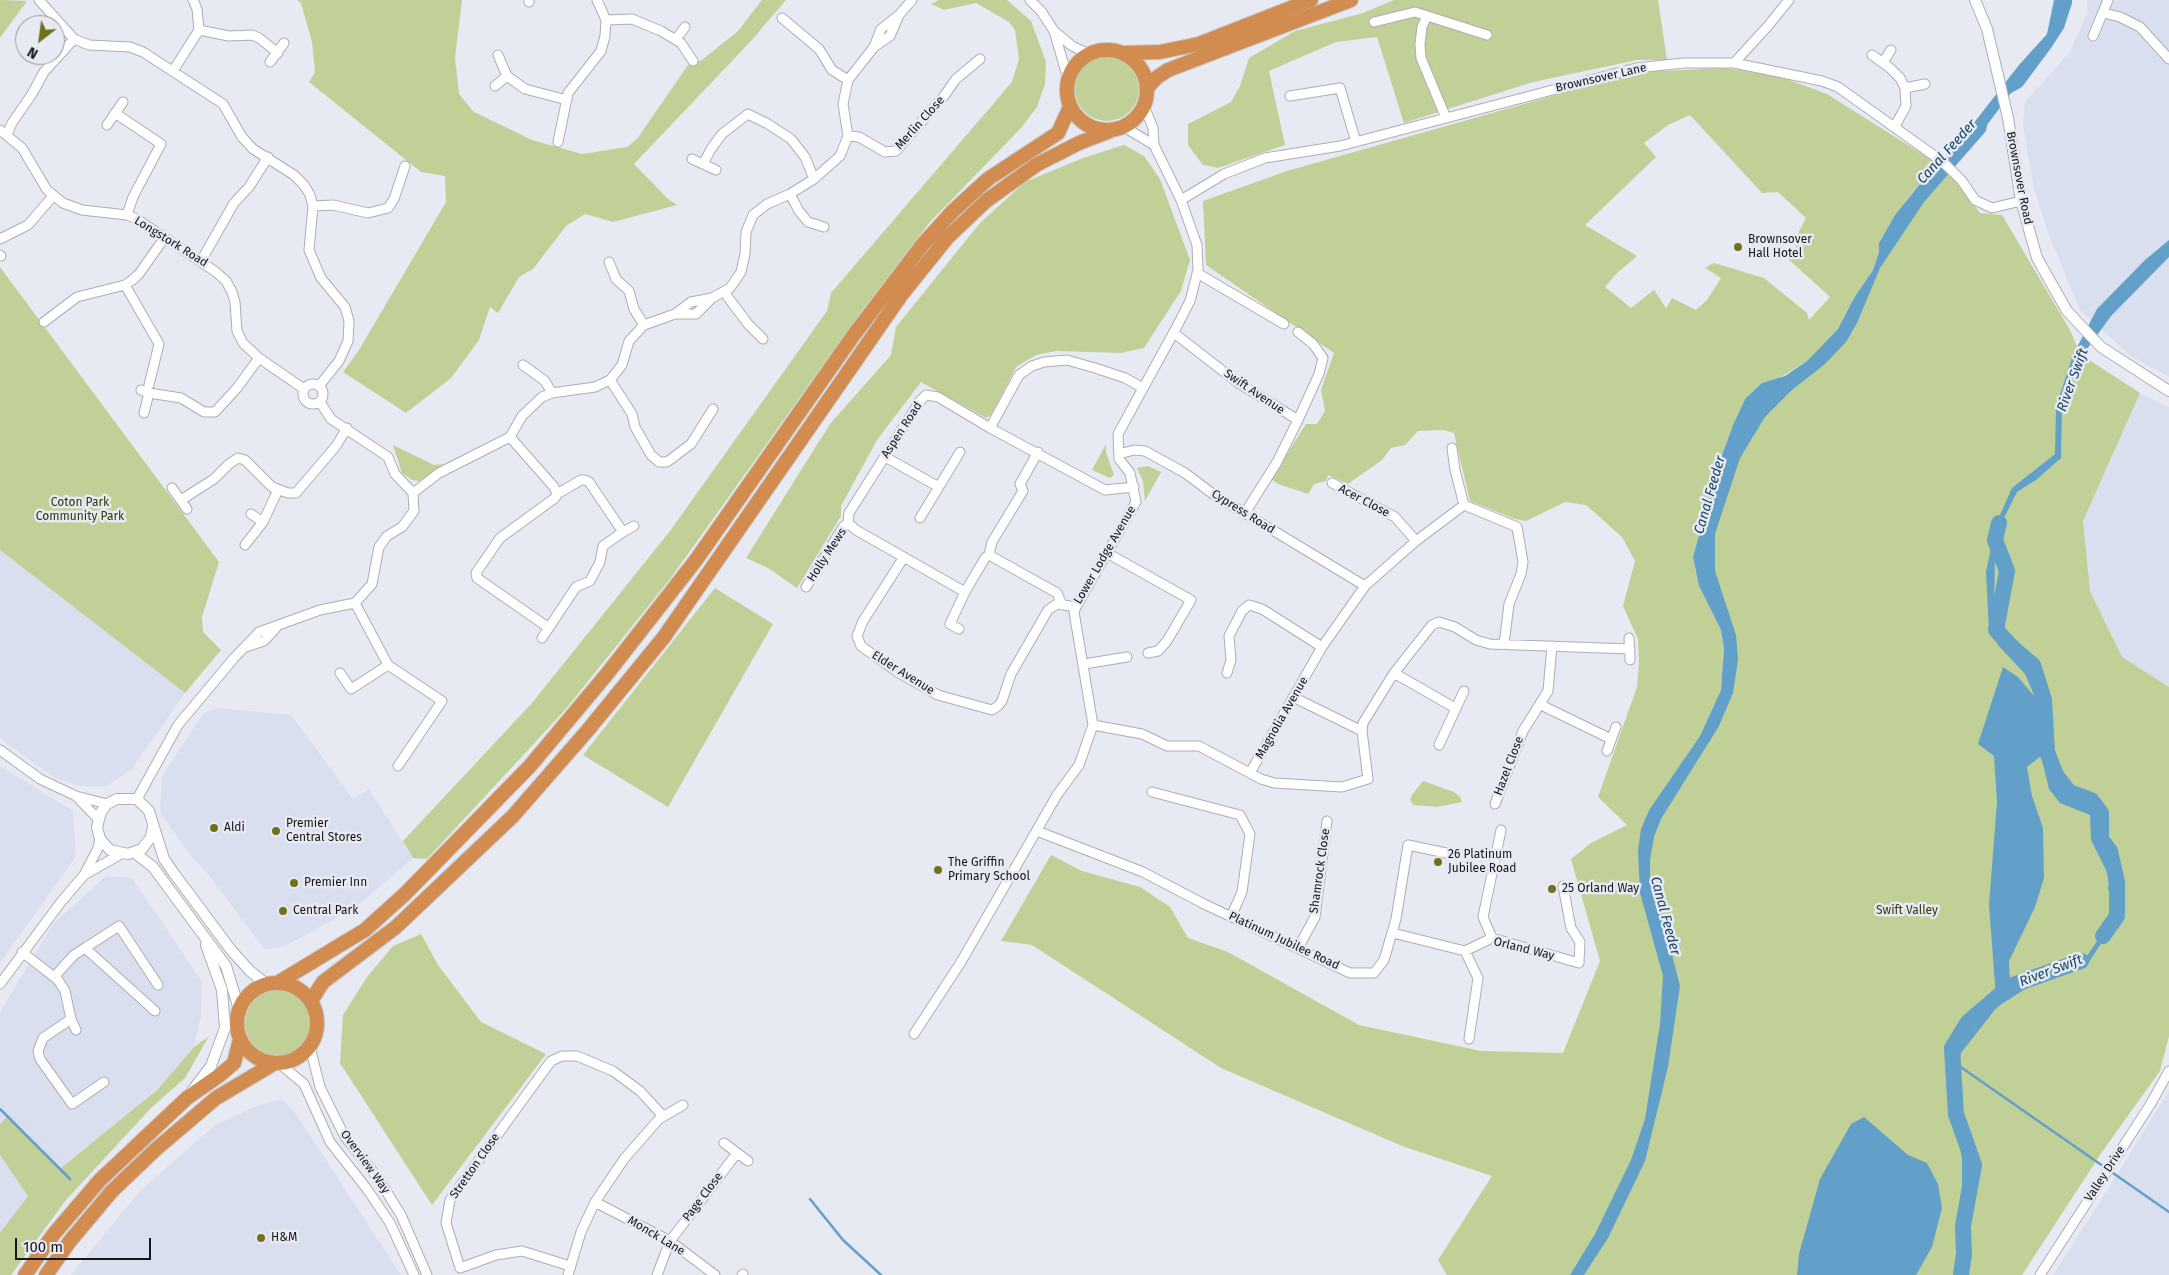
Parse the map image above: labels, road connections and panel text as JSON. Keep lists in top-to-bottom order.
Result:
{
  "streets": {
    "street": [
      "Brownsover Lane",
      "Merlin Close",
      "Brownsover Road",
      "Longstork Road",
      "Swift Avenue",
      "Aspen Road",
      "Acer Close",
      "Cypress Road",
      "Holly Mews",
      "Lower Lodge Avenue",
      "Elder Avenue",
      "Magnolia Avenue",
      "Hazel Close",
      "Shamrock Close",
      "Platinum Jubilee Road",
      "Orland Way",
      "Overview Way",
      "Stretton Close",
      "Valley Drive",
      "Page Close",
      "Monck Lane"
    ]
  },
  "crossings": [
    ["Brownsover Lane", "Brownsover Road"],
    ["Swift Avenue", "Cypress Road"],
    ["Aspen Road", "Holly Mews"],
    ["Aspen Road", "Lower Lodge Avenue"],
    ["Acer Close", "Magnolia Avenue"],
    ["Cypress Road", "Lower Lodge Avenue"],
    ["Cypress Road", "Magnolia Avenue"],
    ["Lower Lodge Avenue", "Magnolia Avenue"],
    ["Lower Lodge Avenue", "Platinum Jubilee Road"],
    ["Shamrock Close", "Platinum Jubilee Road"],
    ["Page Close", "Monck Lane"]
  ],
  "water": ["Canal Feeder", "River Swift"],
  "parks": ["Coton Park Community Park", "Swift Valley"],
  "places": [
    "Brownsover Hall Hotel",
    "Aldi",
    "Premier Central Stores",
    "26 Platinum Jubilee Road",
    "The Griffin Primary School",
    "Premier Inn",
    "25 Orland Way",
    "Central Park",
    "H&M"
  ],
  "scale_bar": "100 m",
  "north": "bottom left"
}
